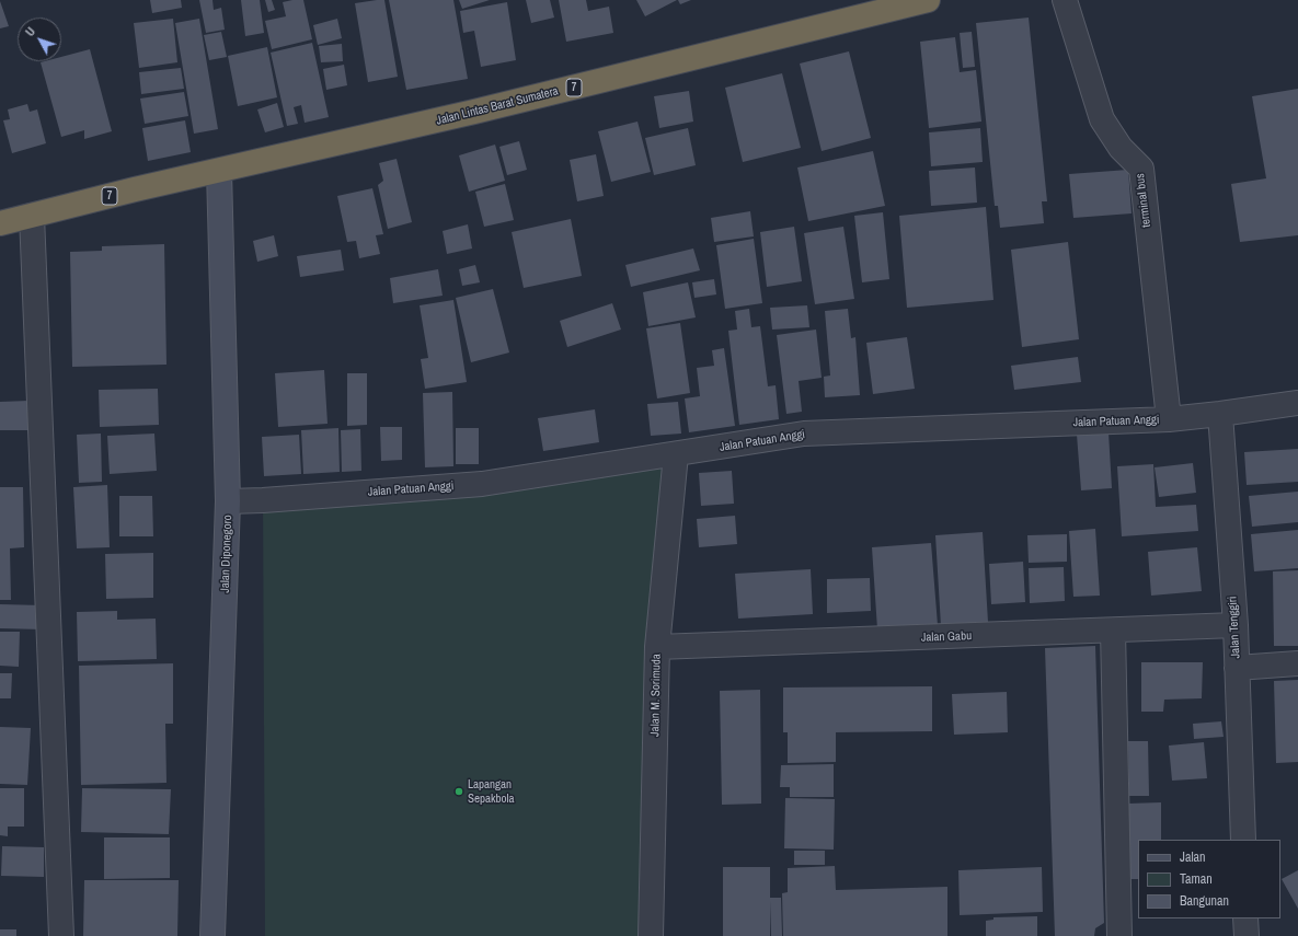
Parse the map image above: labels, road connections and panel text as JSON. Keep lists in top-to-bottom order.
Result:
{
  "streets": {
    "highway": ["7", "Jalan Lintas Barat Sumatera"],
    "street": [
      "terminal bus",
      "Jalan Patuan Anggi",
      "Jalan Diponegoro",
      "Jalan Tenggiri",
      "Jalan Gabu",
      "Jalan M. Sorimuda"
    ]
  },
  "crossings": [
    ["7", "Jalan Lintas Barat Sumatera"],
    ["7", "Jalan Diponegoro"],
    ["Jalan Lintas Barat Sumatera", "Jalan Diponegoro"],
    ["terminal bus", "Jalan Patuan Anggi"],
    ["Jalan Patuan Anggi", "Jalan Diponegoro"],
    ["Jalan Patuan Anggi", "Jalan Tenggiri"],
    ["Jalan Patuan Anggi", "Jalan M. Sorimuda"],
    ["Jalan Tenggiri", "Jalan Gabu"],
    ["Jalan Gabu", "Jalan M. Sorimuda"]
  ],
  "places": ["Lapangan Sepakbola"],
  "legend": ["Jalan", "Taman", "Bangunan"],
  "north": "top left"
}
